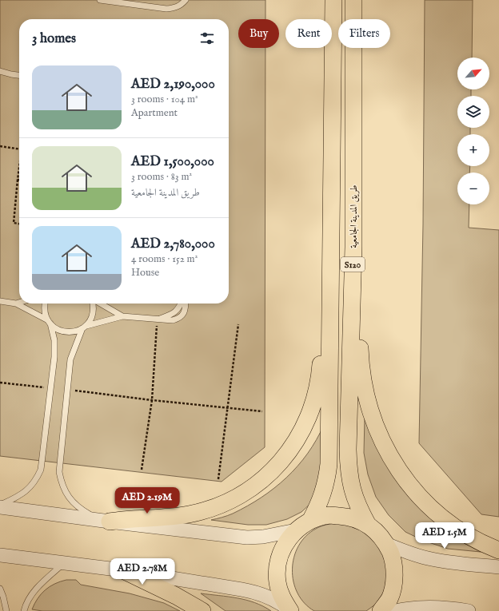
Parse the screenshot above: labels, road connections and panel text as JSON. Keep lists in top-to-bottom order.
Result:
{
  "streets": {
    "main road": ["طريق المدينة الجامعية", "S120"]
  },
  "north": "top right",
  "page": {
    "chip": ["Buy", "Rent", "Filters"],
    "heading": "3 homes",
    "map_buttons": ["+", "−"],
    "list": [
      {
        "name": "AED 2,190,000",
        "note": "3 rooms · 104 m² · Apartment"
      },
      {
        "name": "AED 1,500,000",
        "note": "3 rooms · 83 m² · طريق المدينة الجامعية"
      },
      {
        "name": "AED 2,780,000",
        "note": "4 rooms · 152 m² · House"
      }
    ],
    "price": ["AED 2.19M", "AED 1.5M", "AED 2.78M"]
  }
}
